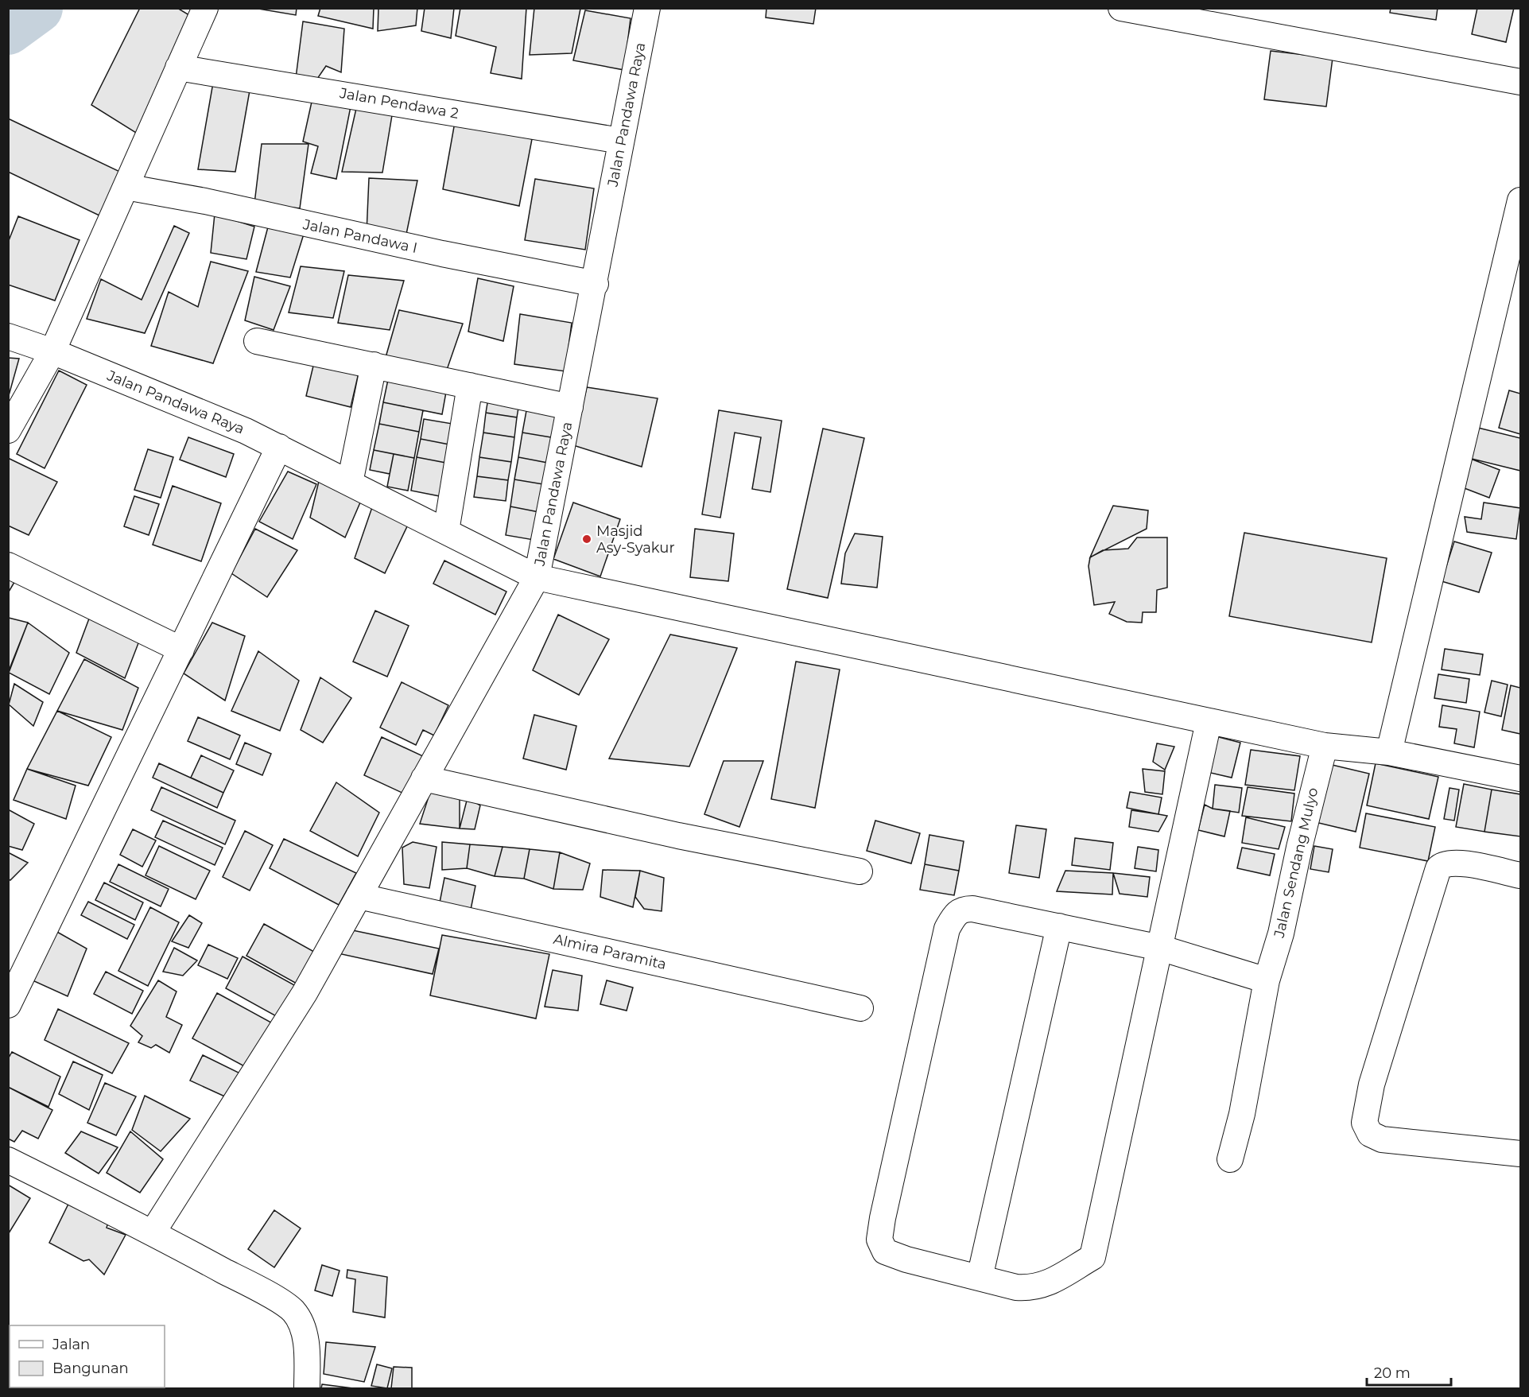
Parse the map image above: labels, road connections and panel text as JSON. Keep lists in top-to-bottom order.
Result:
{
  "streets": {
    "street": [
      "Jalan Pendawa 2",
      "Jalan Pandawa Raya",
      "Jalan Pandawa I",
      "Jalan Sendang Mulyo",
      "Almira Paramita"
    ]
  },
  "crossings": [
    ["Jalan Pendawa 2", "Jalan Pandawa Raya"],
    ["Jalan Pandawa Raya", "Jalan Pandawa I"]
  ],
  "places": ["Masjid Asy-Syakur"],
  "legend": ["Jalan", "Bangunan"],
  "scale_bar": "20 m"
}
